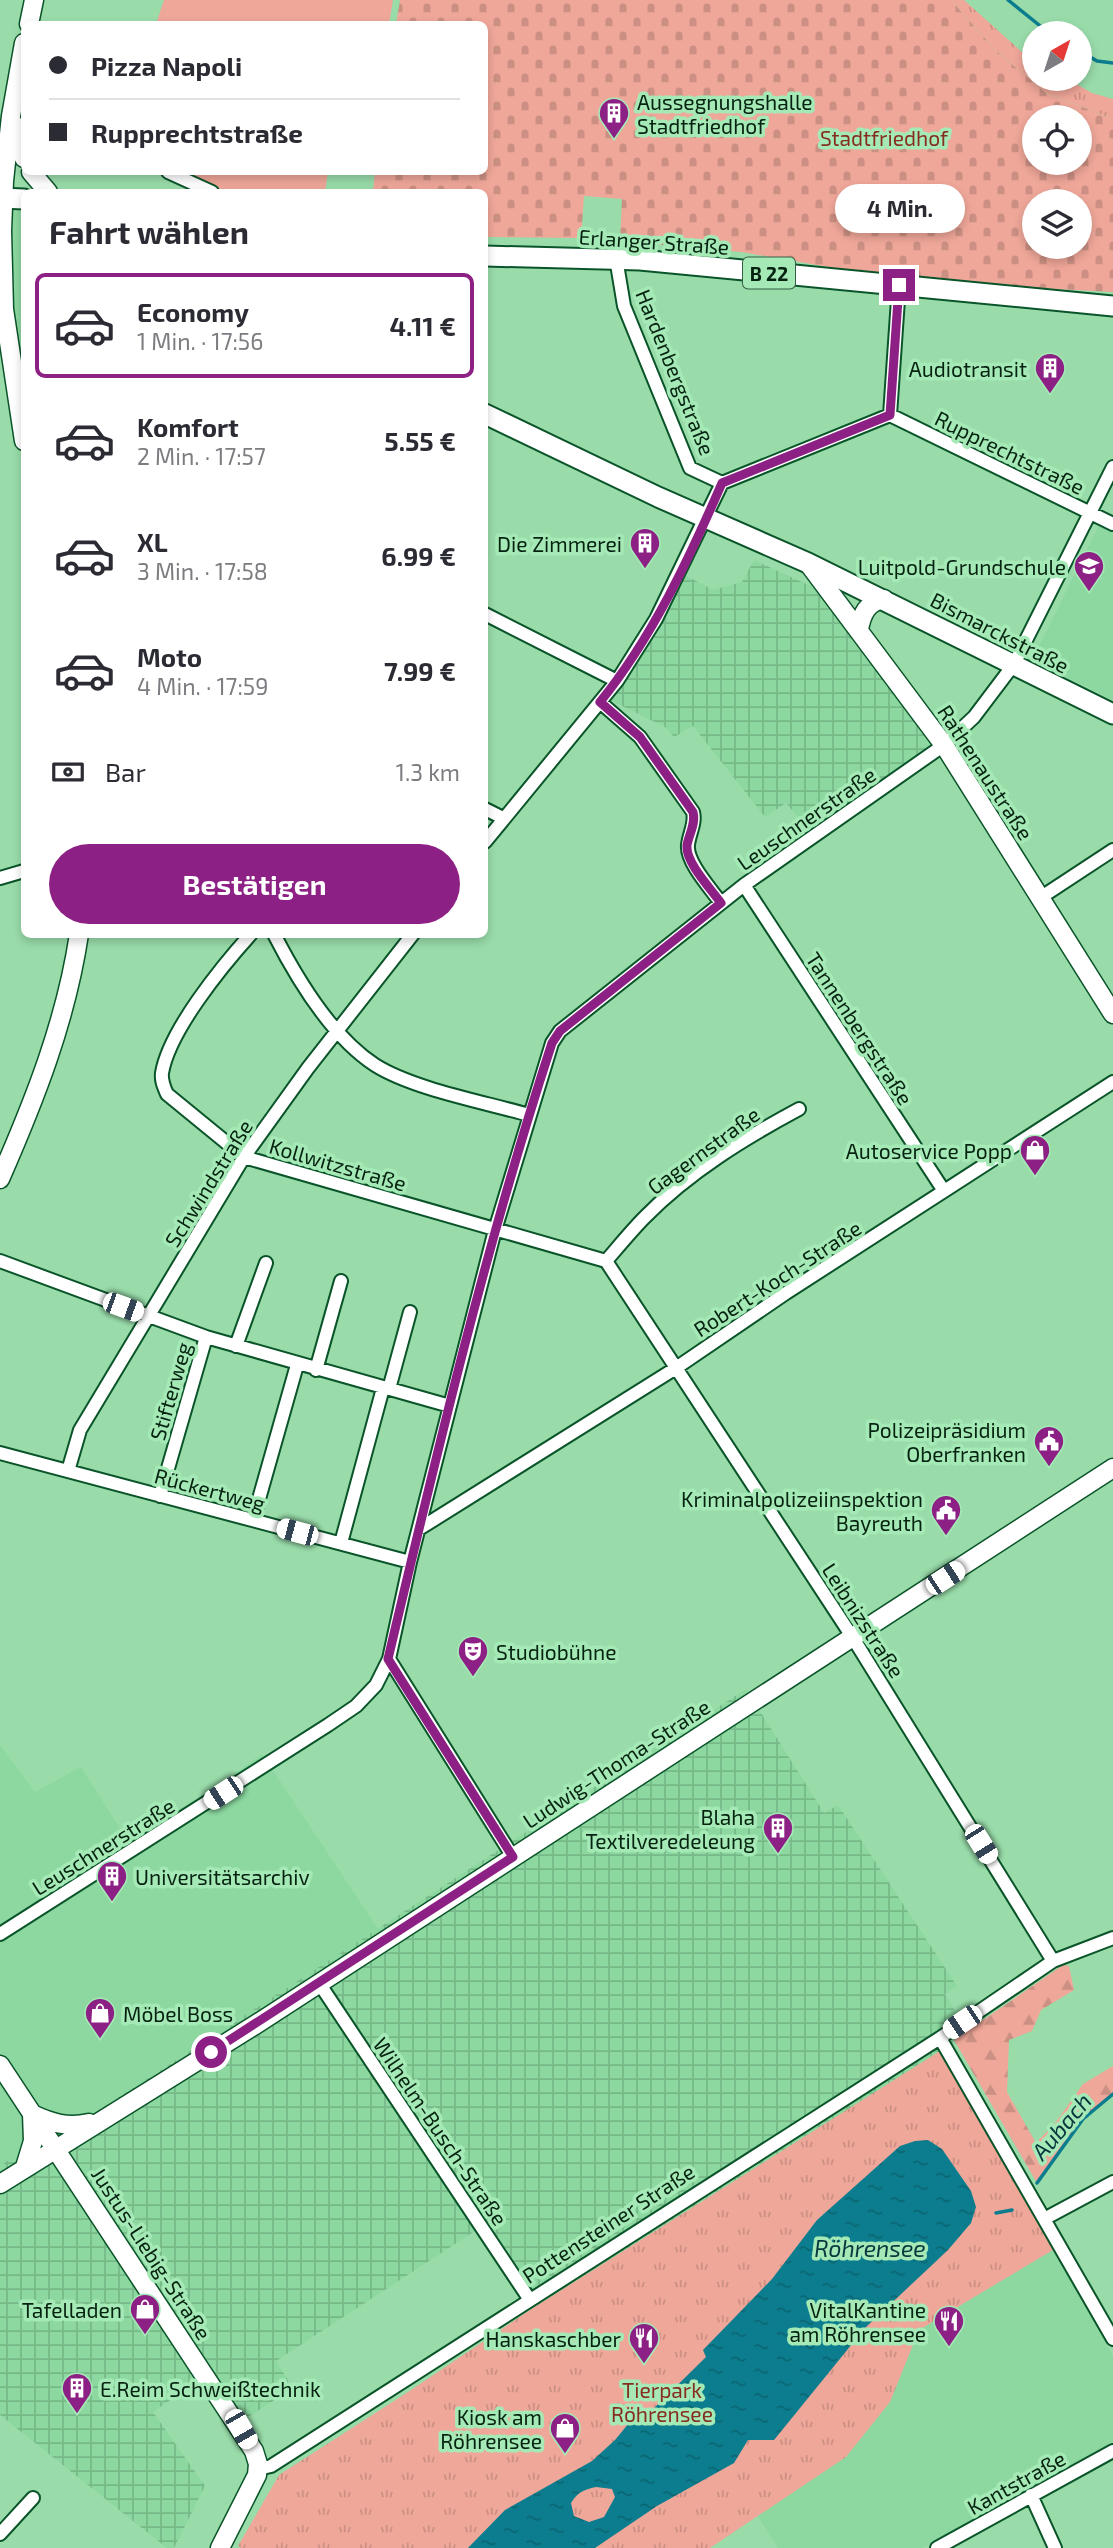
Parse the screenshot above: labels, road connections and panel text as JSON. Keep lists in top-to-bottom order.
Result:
{
  "streets": {
    "main road": [
      "Erlanger Straße",
      "B 22",
      "Bismarckstraße",
      "Rathenaustraße",
      "Ludwig-Thoma-Straße",
      "Justus-Liebig-Straße"
    ],
    "street": [
      "Hardenbergstraße",
      "Rupprechtstraße",
      "Leuschnerstraße",
      "Tannenbergstraße",
      "Gagernstraße",
      "Kollwitzstraße",
      "Schwindstraße",
      "Robert-Koch-Straße",
      "Stifterweg",
      "Rückertweg",
      "Leibnizstraße",
      "Wilhelm-Busch-Straße",
      "Pottensteiner Straße",
      "Kantstraße"
    ]
  },
  "crossings": [
    ["Erlanger Straße", "Hardenbergstraße"],
    ["Rupprechtstraße", "Leuschnerstraße"],
    ["Bismarckstraße", "Rathenaustraße"],
    ["Bismarckstraße", "Leuschnerstraße"],
    ["Rathenaustraße", "Leuschnerstraße"],
    ["Leuschnerstraße", "Tannenbergstraße"],
    ["Leuschnerstraße", "Kollwitzstraße"],
    ["Leuschnerstraße", "Robert-Koch-Straße"],
    ["Leuschnerstraße", "Rückertweg"],
    ["Tannenbergstraße", "Robert-Koch-Straße"],
    ["Gagernstraße", "Leibnizstraße"],
    ["Kollwitzstraße", "Schwindstraße"],
    ["Schwindstraße", "Rückertweg"],
    ["Robert-Koch-Straße", "Leibnizstraße"],
    ["Stifterweg", "Rückertweg"],
    ["Leibnizstraße", "Ludwig-Thoma-Straße"],
    ["Leibnizstraße", "Pottensteiner Straße"],
    ["Ludwig-Thoma-Straße", "Wilhelm-Busch-Straße"],
    ["Ludwig-Thoma-Straße", "Justus-Liebig-Straße"],
    ["Wilhelm-Busch-Straße", "Pottensteiner Straße"],
    ["Pottensteiner Straße", "Justus-Liebig-Straße"]
  ],
  "water": ["Aubach", "Röhrensee"],
  "parks": ["Stadtfriedhof", "Tierpark Röhrensee"],
  "places": {
    "building": [
      "Aussegnungshalle Stadtfriedhof",
      "Audiotransit",
      "Die Zimmerei",
      "Blaha Textilveredeleung",
      "Universitätsarchiv",
      "E.Reim Schweißtechnik"
    ],
    "school or university": ["Luitpold-Grundschule"],
    "shop": [
      "Autoservice Popp",
      "Möbel Boss",
      "Tafelladen",
      "Kiosk am Röhrensee"
    ],
    "public building": ["Polizeipräsidium Oberfranken", "Kriminalpolizeiinspektion Bayreuth"],
    "theatre": ["Studiobühne"],
    "restaurant": ["VitalKantine am Röhrensee", "Hanskaschber"]
  },
  "north": "top right",
  "page": {
    "banner": ["Pizza Napoli", "Rupprechtstraße"],
    "bubble": "4 Min.",
    "heading": "Fahrt wählen",
    "list": [
      {
        "name": "Economy",
        "note": "1 Min. · 17:56",
        "value": "4.11 €"
      },
      {
        "name": "Komfort",
        "note": "2 Min. · 17:57",
        "value": "5.55 €"
      },
      {
        "name": "XL",
        "note": "3 Min. · 17:58",
        "value": "6.99 €"
      },
      {
        "name": "Moto",
        "note": "4 Min. · 17:59",
        "value": "7.99 €"
      }
    ],
    "pay": ["Bar", "1.3 km"],
    "buttons": "Bestätigen"
  }
}
